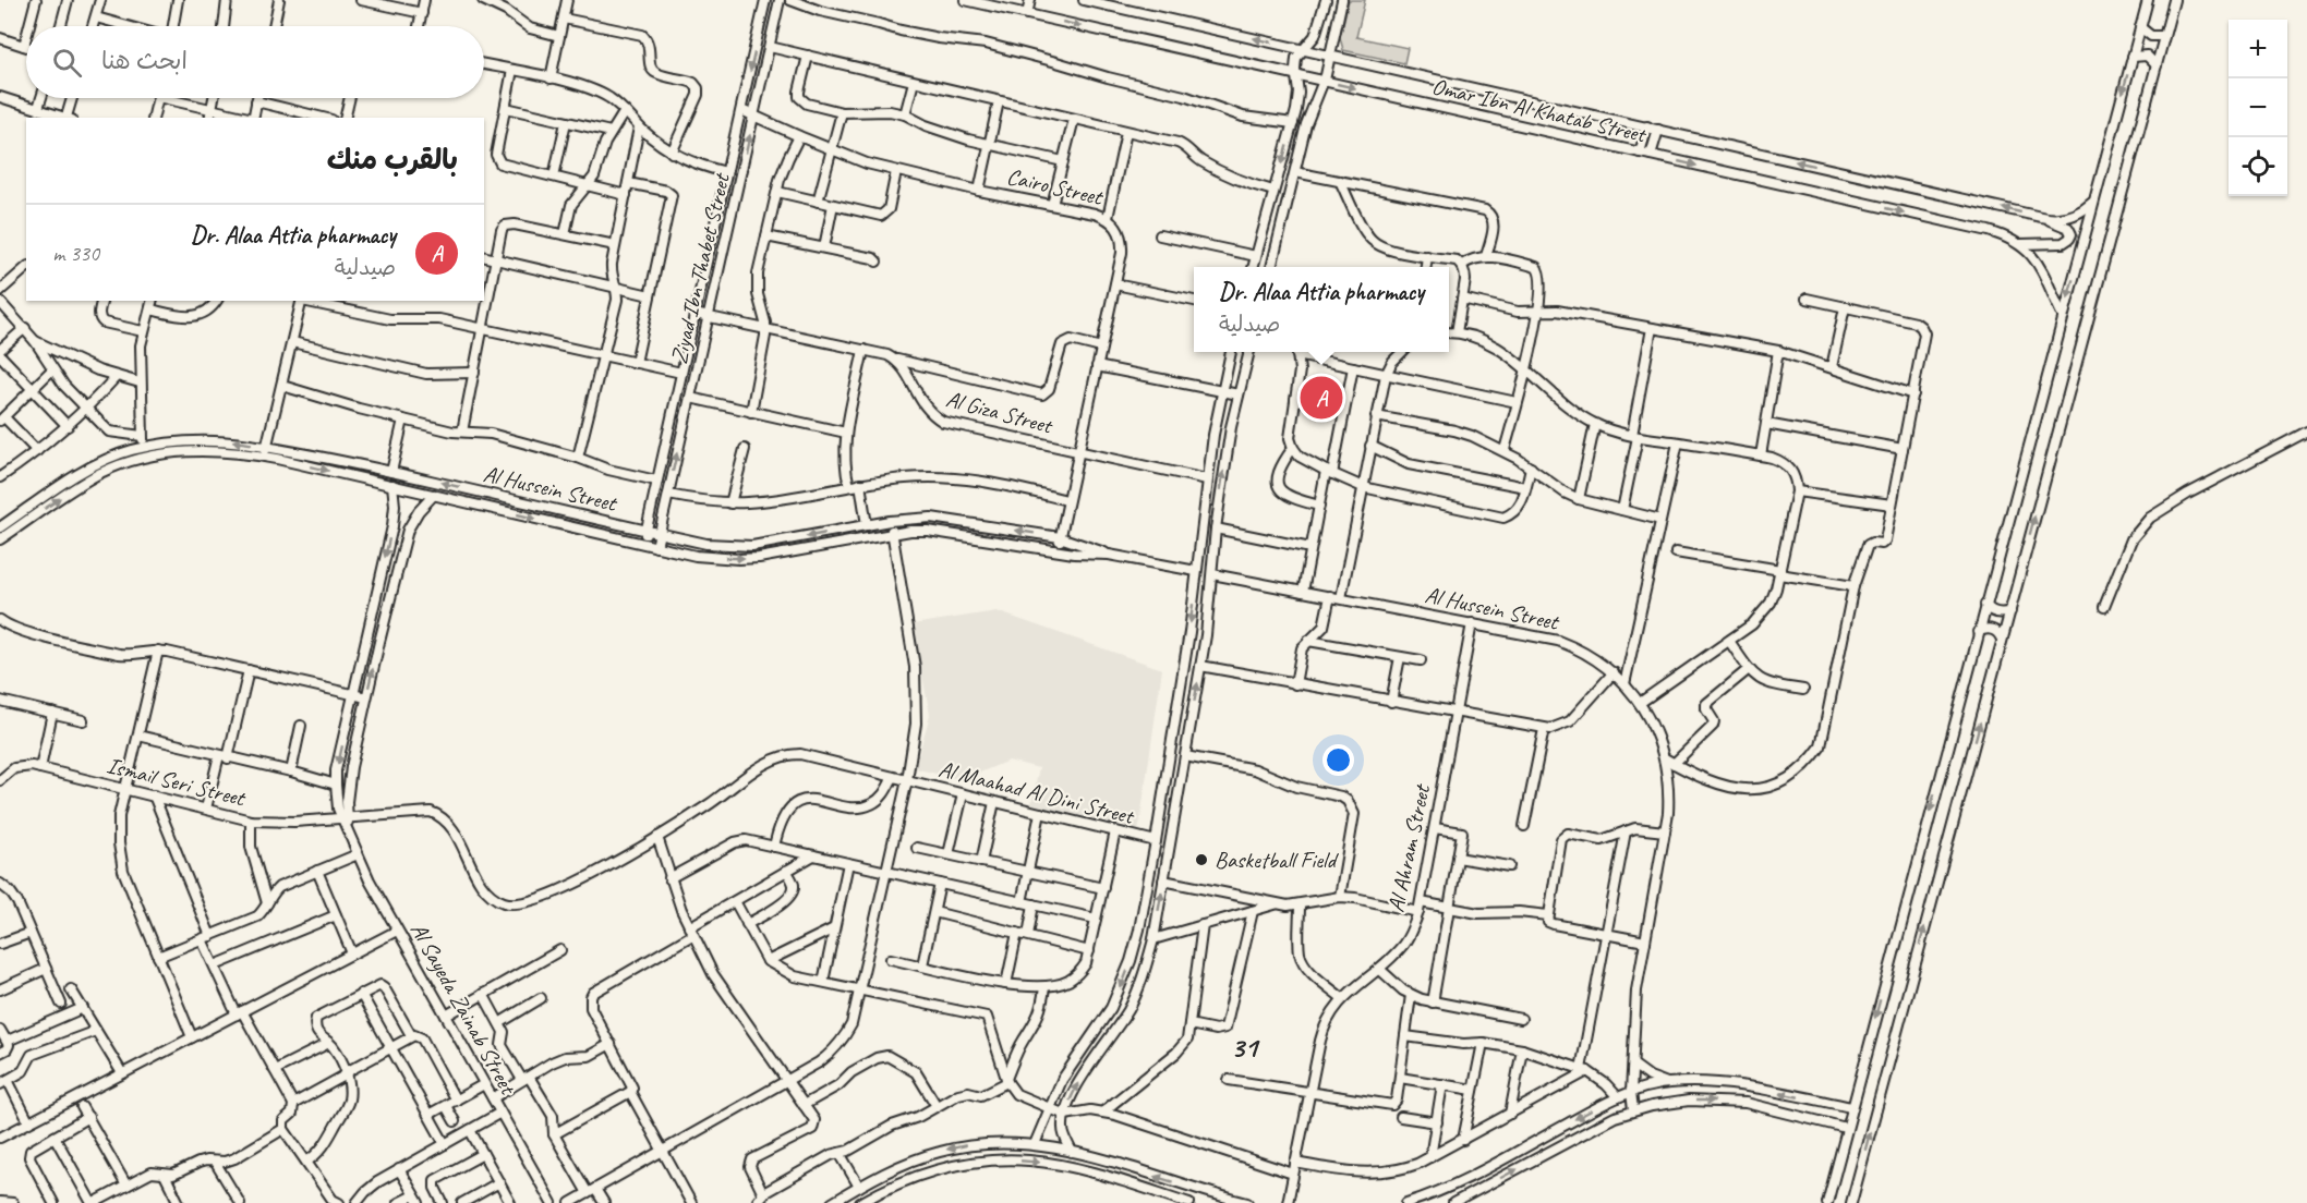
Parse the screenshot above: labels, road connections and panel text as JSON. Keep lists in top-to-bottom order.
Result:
{
  "streets": {
    "street": [
      "Omar Ibn Al Khatab Street",
      "Cairo Street",
      "Ziyad Ibn Thabet Street",
      "Al Giza Street",
      "Al Hussein Street",
      "Ismail Seri Street",
      "Al Maahad Al Dini Street",
      "Al Ahram Street",
      "Al Sayeda Zainab Street"
    ]
  },
  "crossings": [
    ["Cairo Street", "Ziyad Ibn Thabet Street"],
    ["Cairo Street", "Al Giza Street"],
    ["Cairo Street", "Al Hussein Street"],
    ["Ziyad Ibn Thabet Street", "Al Hussein Street"],
    ["Al Hussein Street", "Al Ahram Street"],
    ["Al Hussein Street", "Al Sayeda Zainab Street"],
    ["Ismail Seri Street", "Al Maahad Al Dini Street"],
    ["Ismail Seri Street", "Al Sayeda Zainab Street"]
  ],
  "districts": ["31"],
  "places": ["Basketball Field"],
  "page": {
    "map_buttons": ["+", "−"],
    "search": "ابحث هنا",
    "heading": "بالقرب منك",
    "list": [
      {
        "mark": "A",
        "name": "Dr. Alaa Attia pharmacy",
        "note": "صيدلية",
        "value": "330 m"
      }
    ],
    "popup": ["Dr. Alaa Attia pharmacy", "صيدلية"],
    "pins": "A"
  }
}
